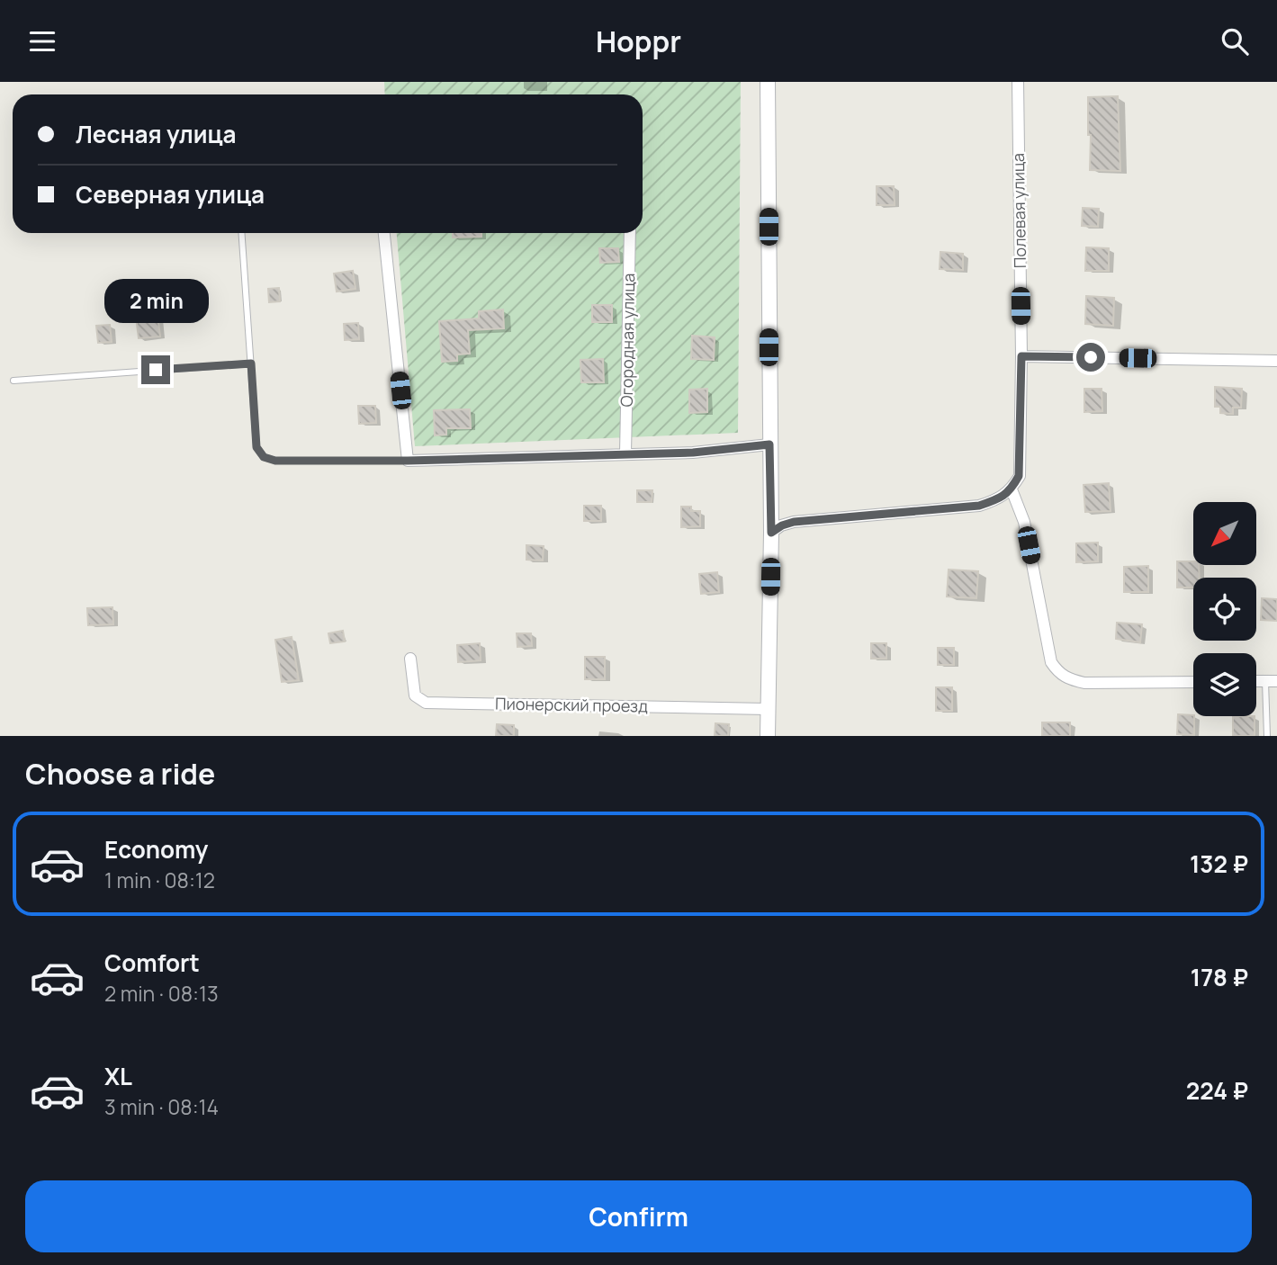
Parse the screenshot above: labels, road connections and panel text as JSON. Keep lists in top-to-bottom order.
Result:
{
  "streets": {
    "street": ["Полевая улица", "Огородная улица", "Пионерский проезд"]
  },
  "north": "bottom left",
  "page": {
    "header": "Hoppr",
    "banner": ["Лесная улица", "Северная улица"],
    "bubble": "2 min",
    "heading": "Choose a ride",
    "list": [
      {
        "name": "Economy",
        "note": "1 min · 08:12",
        "value": "132 ₽"
      },
      {
        "name": "Comfort",
        "note": "2 min · 08:13",
        "value": "178 ₽"
      },
      {
        "name": "XL",
        "note": "3 min · 08:14",
        "value": "224 ₽"
      }
    ],
    "buttons": "Confirm"
  }
}
